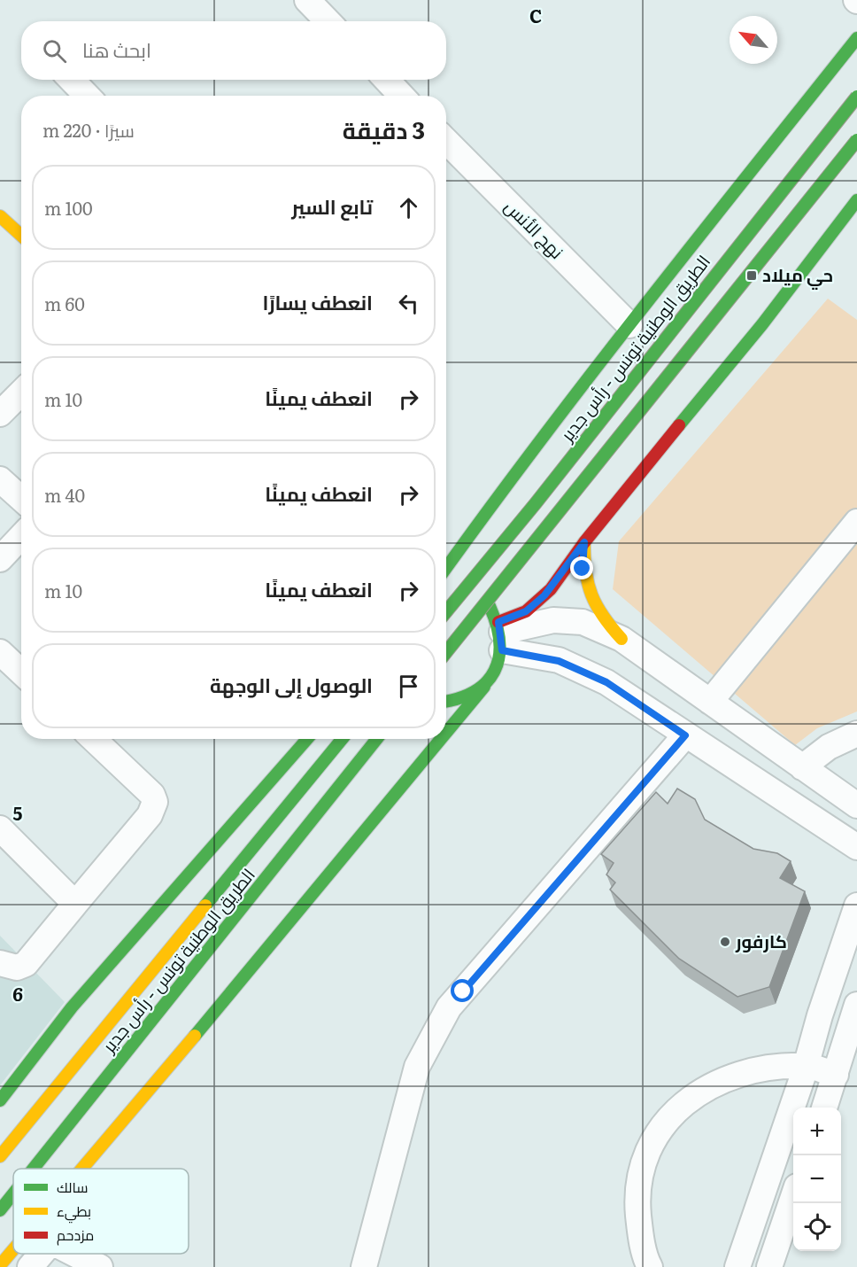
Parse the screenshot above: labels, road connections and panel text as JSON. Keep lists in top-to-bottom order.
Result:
{
  "streets": {
    "main road": ["الطريق الوطنية تونس - رأس جدير"],
    "street": ["نهج الأنس"]
  },
  "places": {
    "transit": ["حي ميلاد"],
    "other": ["كارفور"]
  },
  "legend": ["سالك", "بطيء", "مزدحم"],
  "north": "top left",
  "page": {
    "search": "ابحث هنا",
    "heading": ["3 دقيقة", "سيرًا · 220 m"],
    "list": [
      ["تابع السير", "100 m"],
      ["انعطف يسارًا", "60 m"],
      ["انعطف يمينًا", "10 m"],
      ["انعطف يمينًا", "40 m"],
      ["انعطف يمينًا", "10 m"],
      "الوصول إلى الوجهة"
    ],
    "map_buttons": ["+", "−"]
  },
  "grid": {
    "columns": ["C"],
    "rows": ["5", "6"]
  }
}
